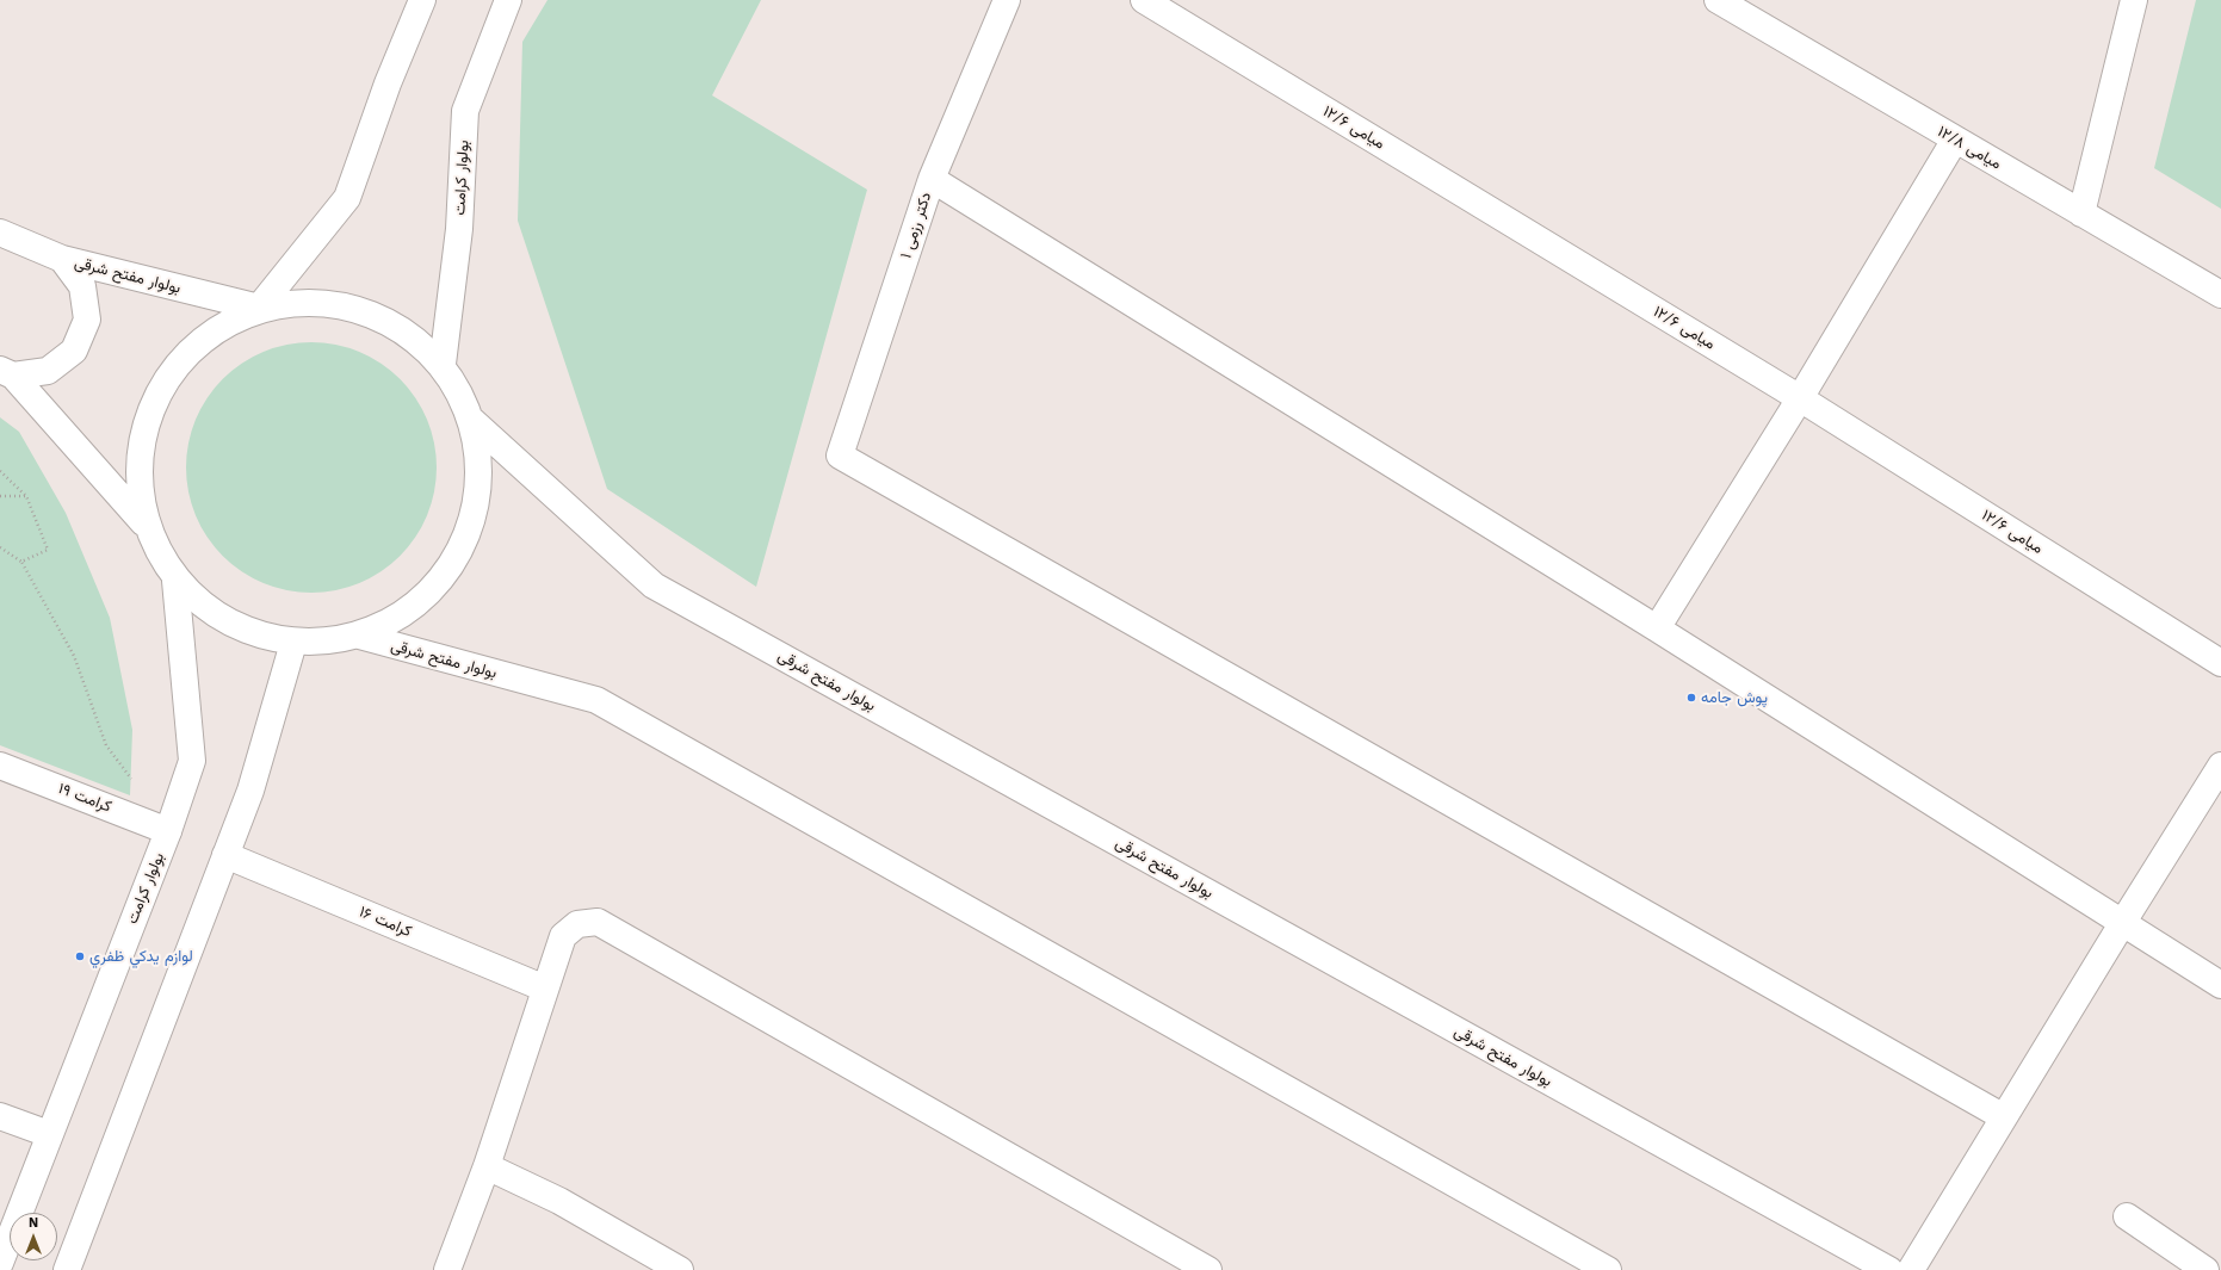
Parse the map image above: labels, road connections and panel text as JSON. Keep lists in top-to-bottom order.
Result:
{
  "streets": {
    "street": [
      "میامی ۱۲/۶",
      "میامی ۱۲/۸",
      "بولوار کرامت",
      "دکتر رزمی ۱",
      "بولوار مفتح شرقی",
      "کرامت ۱۹",
      "کرامت ۱۶"
    ]
  },
  "crossings": [
    ["بولوار کرامت", "کرامت ۱۹"]
  ],
  "places": ["پوش جامه", "لوازم يدكي ظفري"],
  "north": "top"
}
